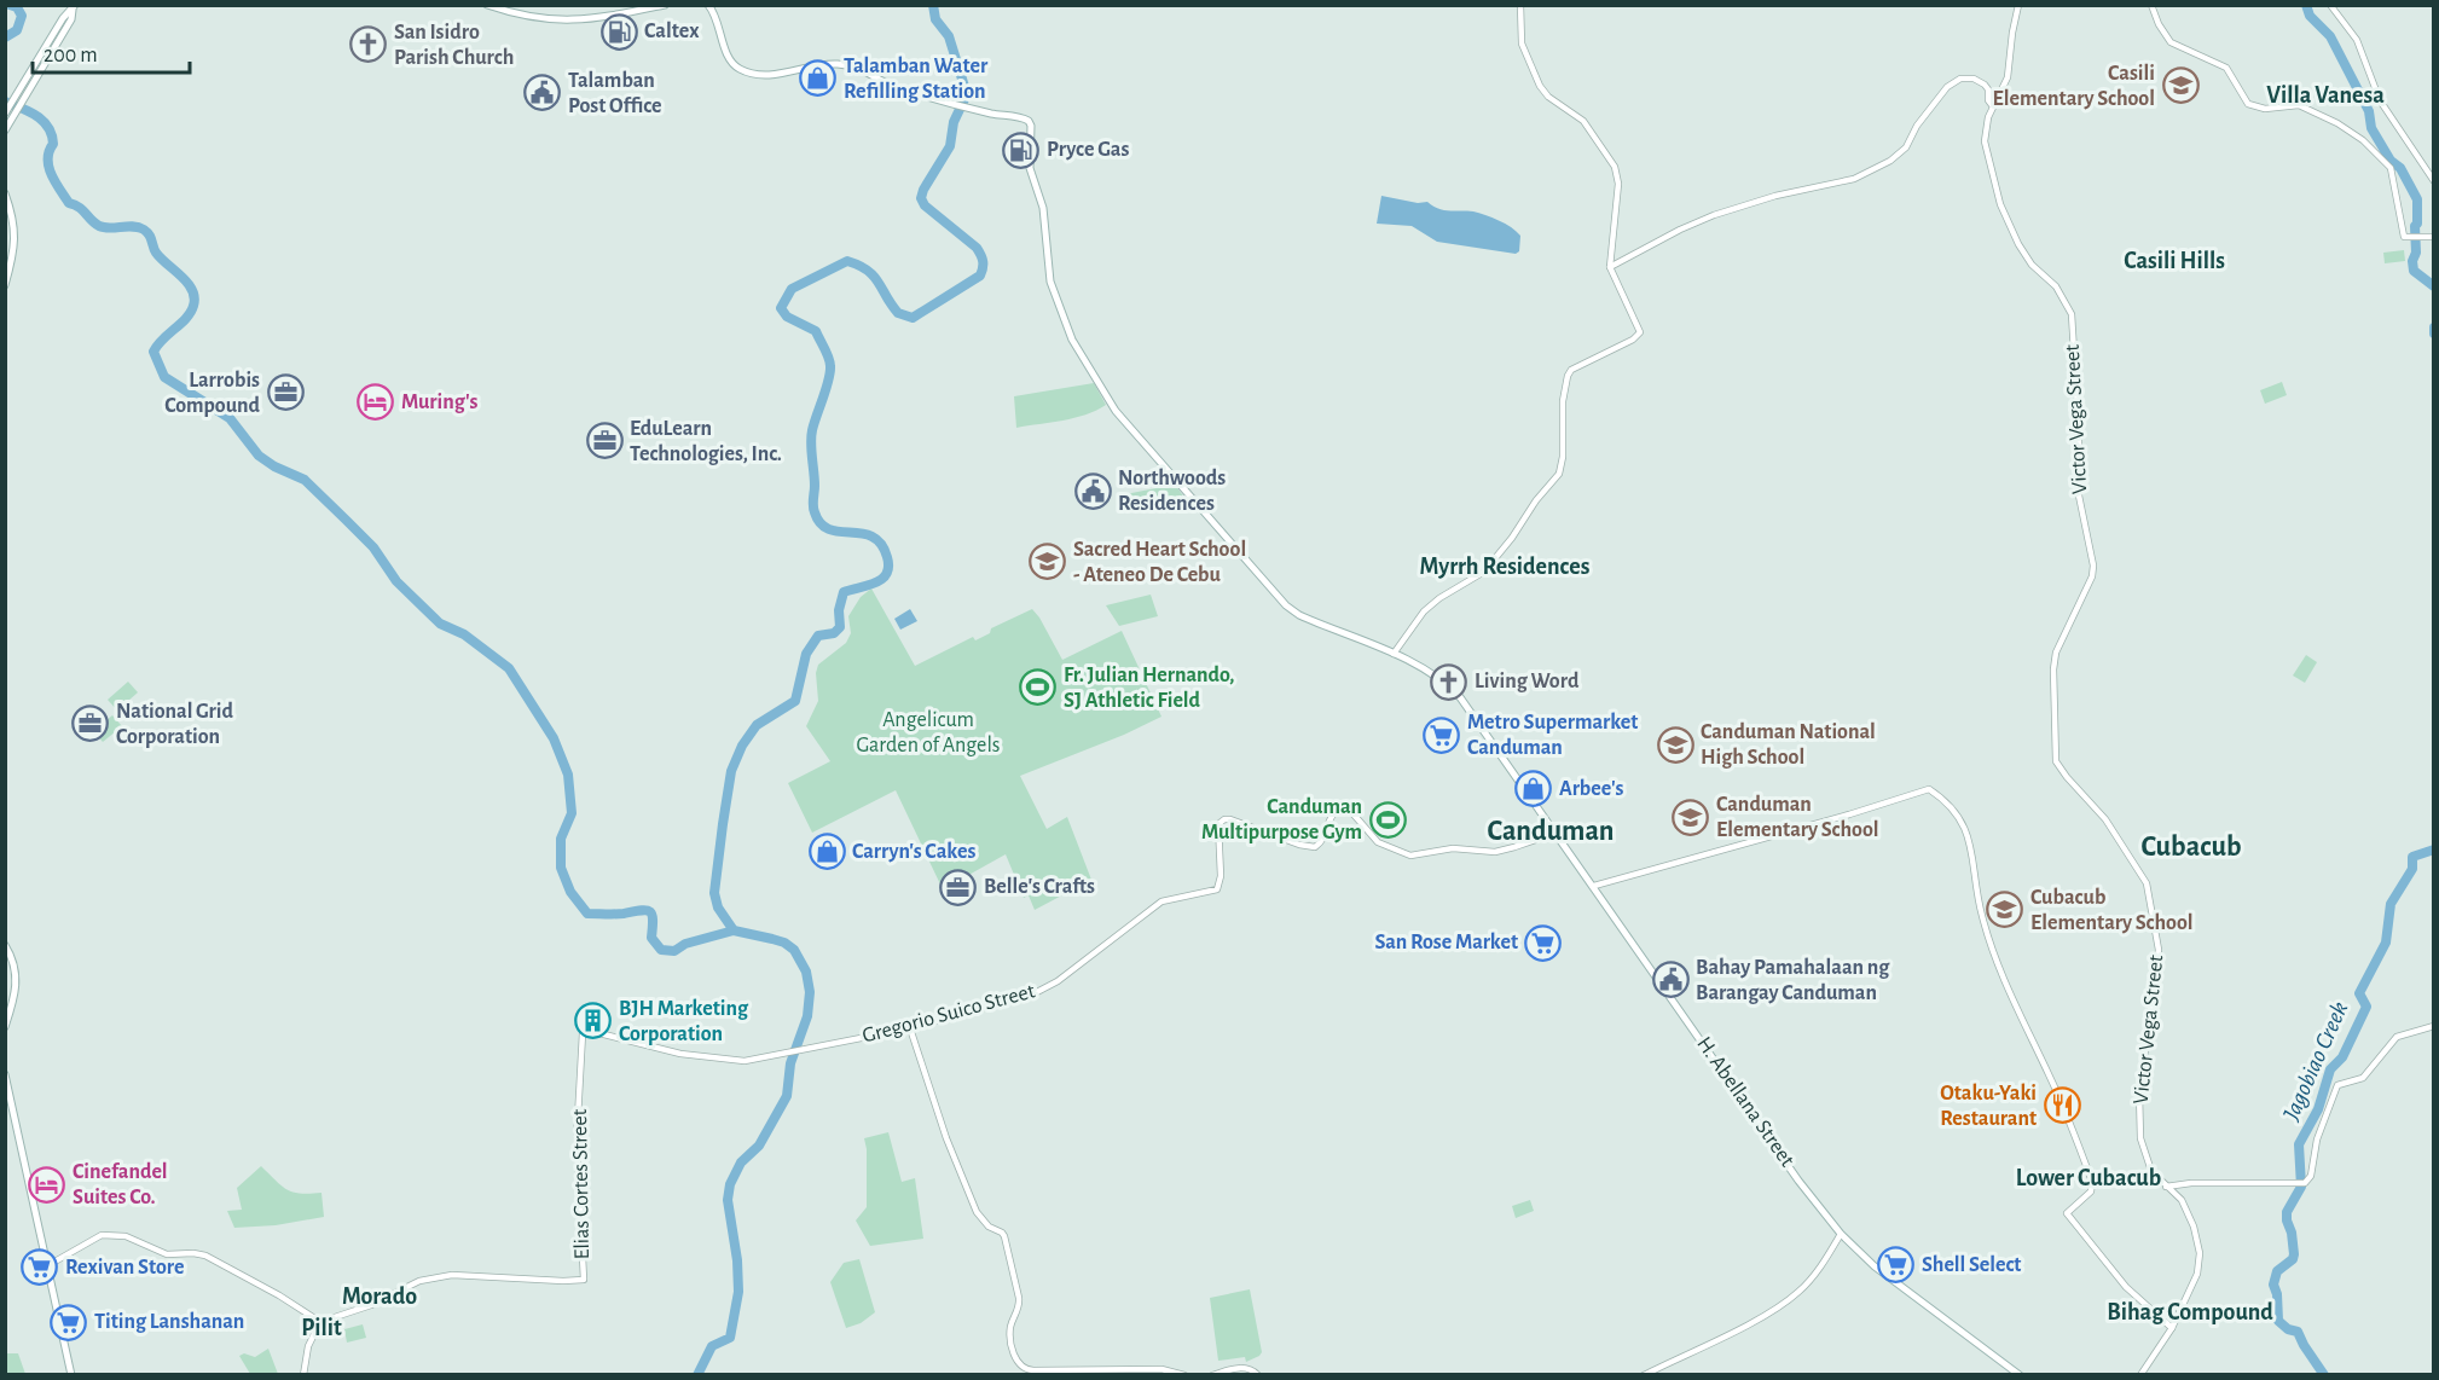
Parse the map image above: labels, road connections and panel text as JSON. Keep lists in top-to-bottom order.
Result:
{
  "streets": {
    "main road": ["H. Abellana Street"],
    "street": ["Victor Vega Street", "Gregorio Suico Street", "Elias Cortes Street"]
  },
  "crossings": [
    ["Gregorio Suico Street", "H. Abellana Street"],
    ["Gregorio Suico Street", "Elias Cortes Street"]
  ],
  "districts": [
    "Villa Vanesa",
    "Casili Hills",
    "Myrrh Residences",
    "Canduman",
    "Cubacub",
    "Lower Cubacub",
    "Morado",
    "Bihag Compound",
    "Pilit"
  ],
  "water": ["Jagobiao Creek"],
  "parks": ["Angelicum Garden of Angels"],
  "places": {
    "fuel station": ["Caltex", "Pryce Gas"],
    "church": ["San Isidro Parish Church", "Living Word"],
    "shop": ["Talamban Water Refilling Station", "Arbee's", "Carryn's Cakes"],
    "school or university": [
      "Casili Elementary School",
      "Sacred Heart School - Ateneo De Cebu",
      "Canduman National High School",
      "Canduman Elementary School",
      "Cubacub Elementary School"
    ],
    "public building": ["Talamban Post Office", "Northwoods Residences", "Bahay Pamahalaan ng Barangay Canduman"],
    "office": [
      "Larrobis Compound",
      "EduLearn Technologies, Inc.",
      "National Grid Corporation",
      "Belle's Crafts"
    ],
    "hotel": ["Muring's", "Cinefandel Suites Co."],
    "sports": ["Fr. Julian Hernando, SJ Athletic Field", "Canduman Multipurpose Gym"],
    "supermarket": [
      "Metro Supermarket Canduman",
      "San Rose Market",
      "Shell Select",
      "Rexivan Store",
      "Titing Lanshanan"
    ],
    "building": ["BJH Marketing Corporation"],
    "restaurant": ["Otaku-Yaki Restaurant"]
  },
  "scale_bar": "200 m"
}
